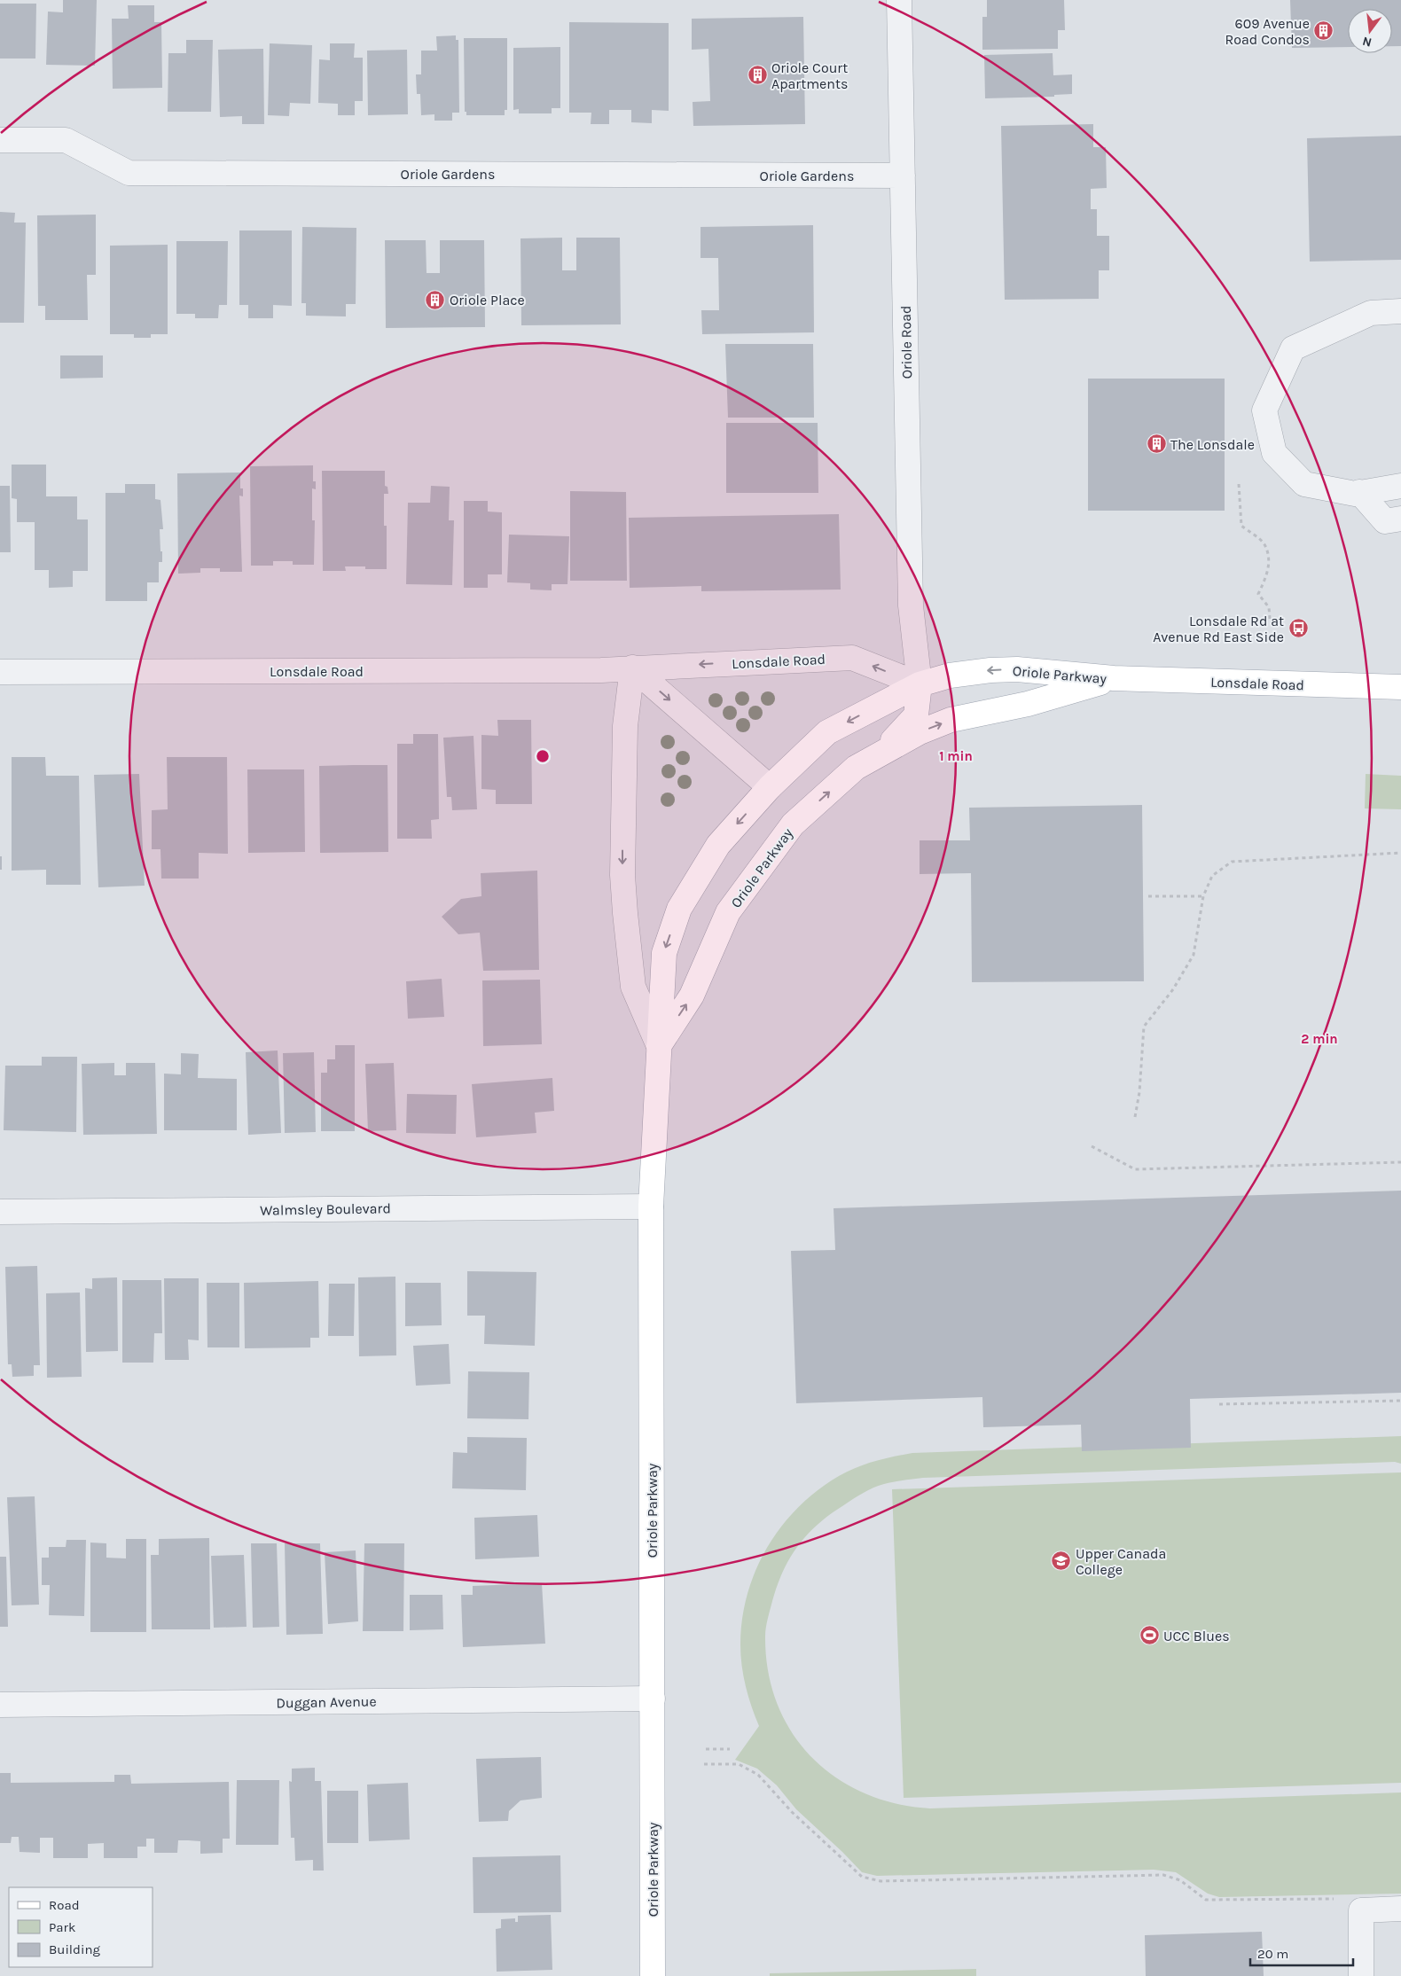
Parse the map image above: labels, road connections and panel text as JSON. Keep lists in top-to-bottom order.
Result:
{
  "streets": {
    "main road": ["Lonsdale Road", "Oriole Parkway"],
    "street": [
      "Oriole Gardens",
      "Oriole Road",
      "Walmsley Boulevard",
      "Duggan Avenue"
    ]
  },
  "crossings": [
    ["Oriole Gardens", "Oriole Road"],
    ["Oriole Road", "Lonsdale Road"],
    ["Oriole Road", "Oriole Parkway"],
    ["Lonsdale Road", "Oriole Parkway"],
    ["Oriole Parkway", "Walmsley Boulevard"],
    ["Oriole Parkway", "Duggan Avenue"]
  ],
  "places": {
    "building": [
      "609 Avenue Road Condos",
      "Oriole Court Apartments",
      "Oriole Place",
      "The Lonsdale"
    ],
    "bus stop": ["Lonsdale Rd at Avenue Rd East Side"],
    "school or university": ["Upper Canada College"],
    "sports": ["UCC Blues"]
  },
  "legend": ["Road", "Park", "Building"],
  "scale_bar": "20 m",
  "north": "bottom",
  "rings": ["1 min", "2 min"]
}
